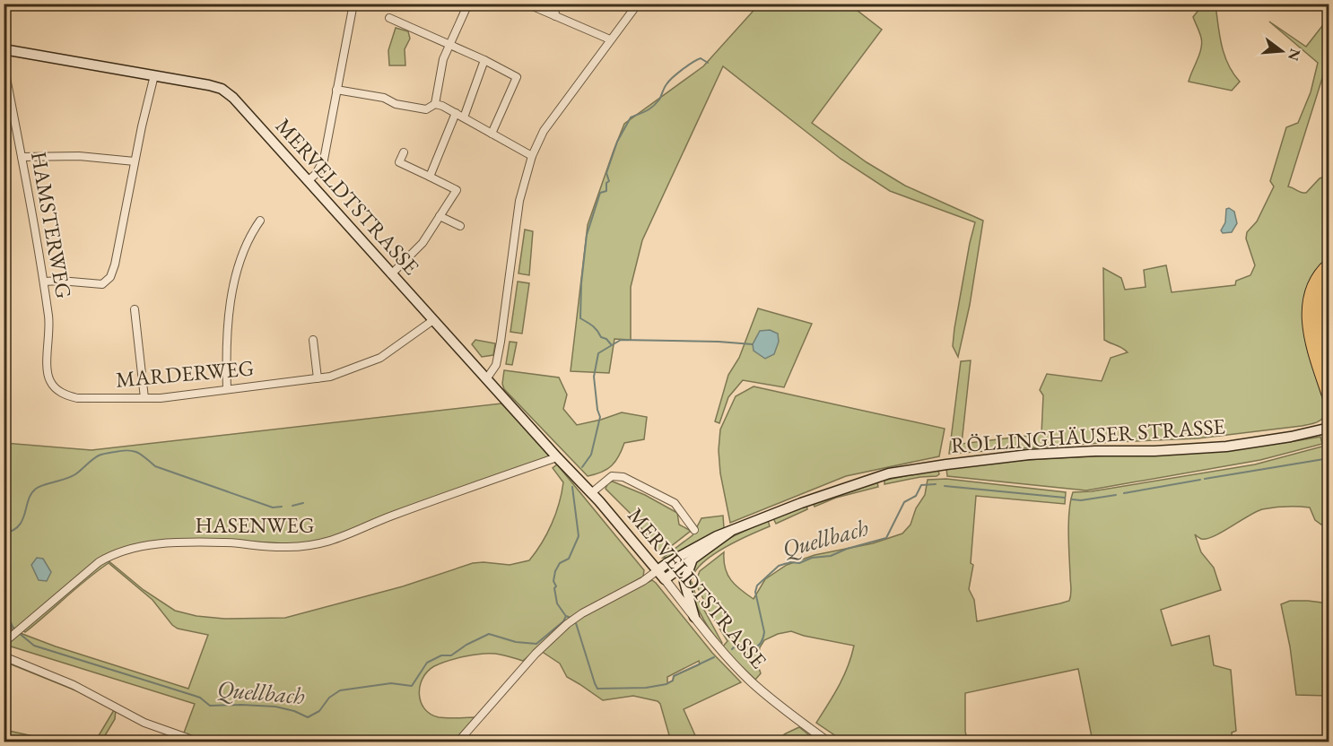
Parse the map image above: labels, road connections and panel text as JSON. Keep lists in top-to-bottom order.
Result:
{
  "streets": {
    "main road": ["MERVELDTSTRASSE", "RÖLLINGHÄUSER STRASSE"],
    "street": ["HAMSTERWEG", "MARDERWEG", "HASENWEG"]
  },
  "crossings": [
    ["MERVELDTSTRASSE", "MARDERWEG"],
    ["MERVELDTSTRASSE", "RÖLLINGHÄUSER STRASSE"],
    ["MERVELDTSTRASSE", "HASENWEG"],
    ["HAMSTERWEG", "MARDERWEG"]
  ],
  "water": ["Quellbach"],
  "north": "right"
}
